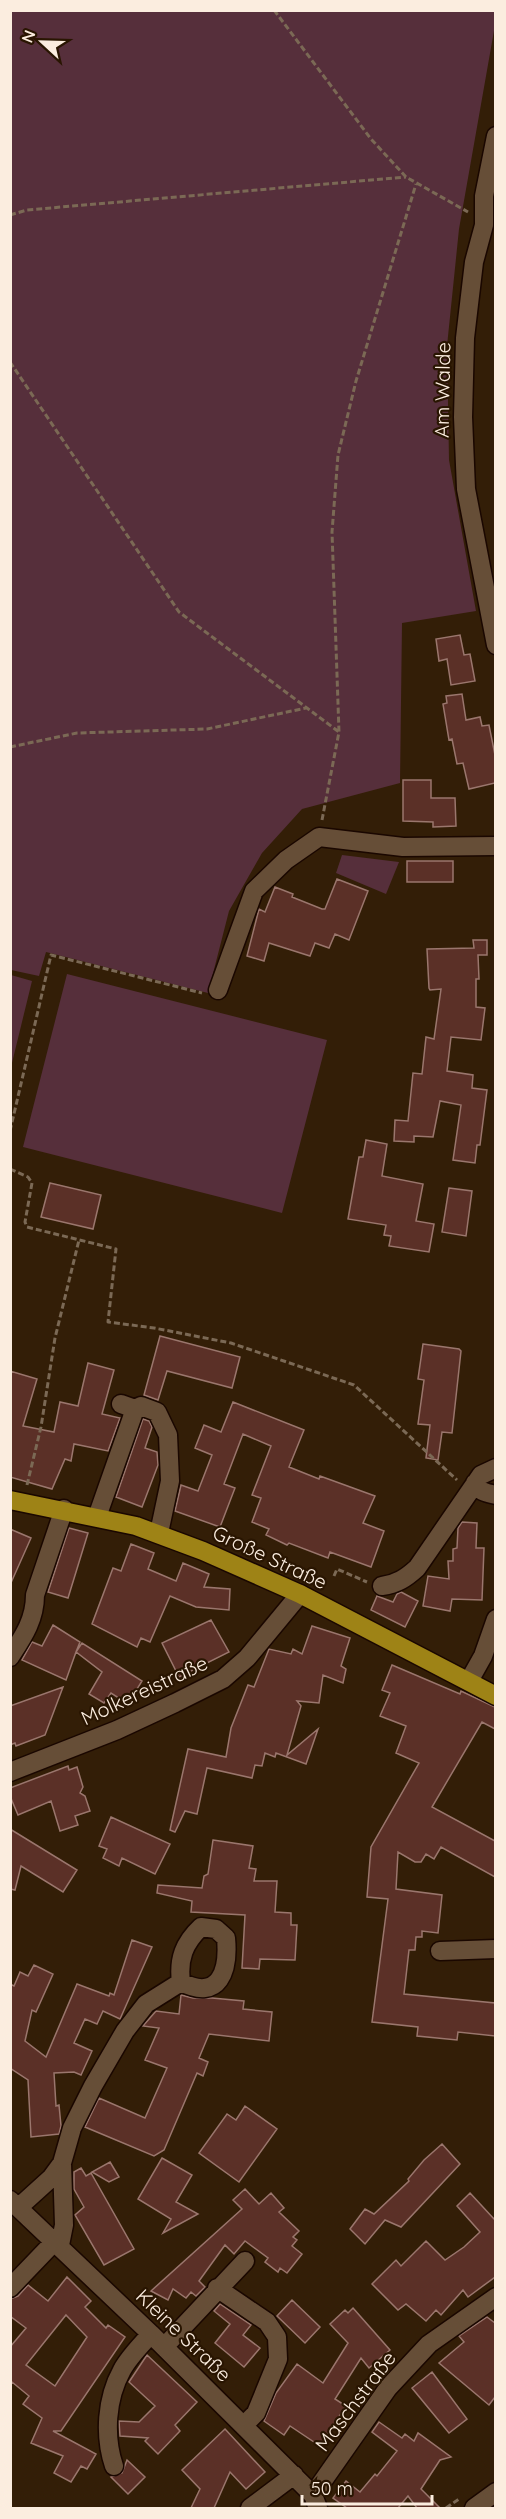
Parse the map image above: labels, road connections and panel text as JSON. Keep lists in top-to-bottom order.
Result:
{
  "streets": {
    "main road": ["Große Straße"],
    "street": [
      "Am Walde",
      "Molkereistraße",
      "Kleine Straße",
      "Maschstraße"
    ]
  },
  "crossings": [
    ["Große Straße", "Molkereistraße"],
    ["Kleine Straße", "Maschstraße"]
  ],
  "scale_bar": "50 m",
  "north": "left"
}
